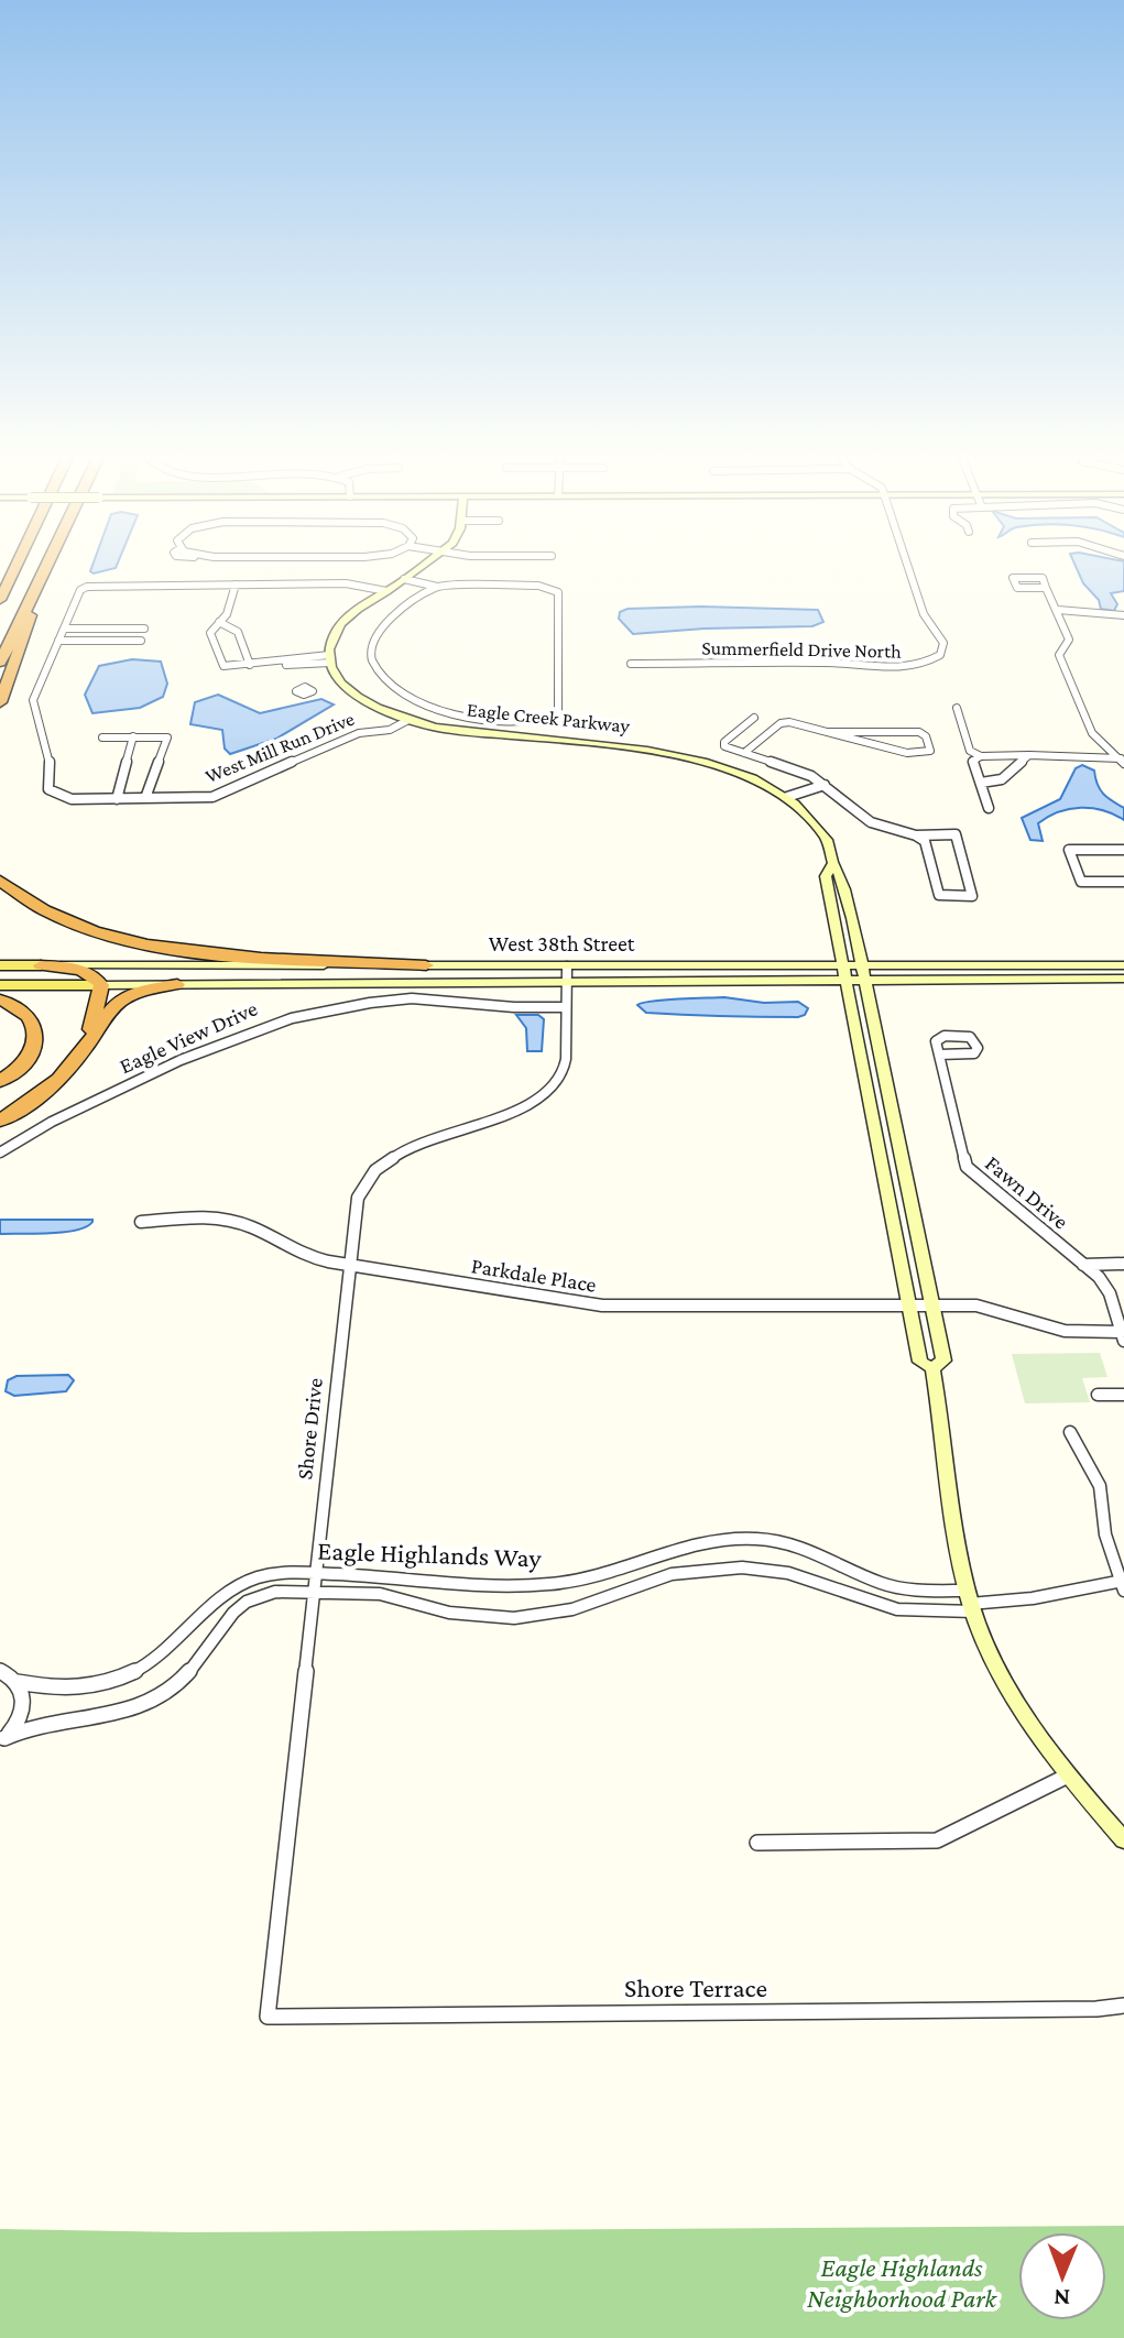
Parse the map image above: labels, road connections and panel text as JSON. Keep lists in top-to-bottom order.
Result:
{
  "streets": {
    "main road": ["Eagle Creek Parkway", "West 38th Street"],
    "street": [
      "Summerfield Drive North",
      "West Mill Run Drive",
      "Eagle View Drive",
      "Fawn Drive",
      "Parkdale Place",
      "Shore Drive",
      "Eagle Highlands Way",
      "Shore Terrace"
    ]
  },
  "crossings": [
    ["Eagle Creek Parkway", "West Mill Run Drive"],
    ["Eagle Creek Parkway", "West 38th Street"],
    ["Eagle Creek Parkway", "Parkdale Place"],
    ["Eagle Creek Parkway", "Eagle Highlands Way"],
    ["West 38th Street", "Shore Drive"],
    ["Eagle View Drive", "Shore Drive"],
    ["Fawn Drive", "Parkdale Place"],
    ["Parkdale Place", "Shore Drive"],
    ["Shore Drive", "Eagle Highlands Way"],
    ["Shore Drive", "Shore Terrace"]
  ],
  "parks": ["Eagle Highlands Neighborhood Park"],
  "north": "bottom"
}
